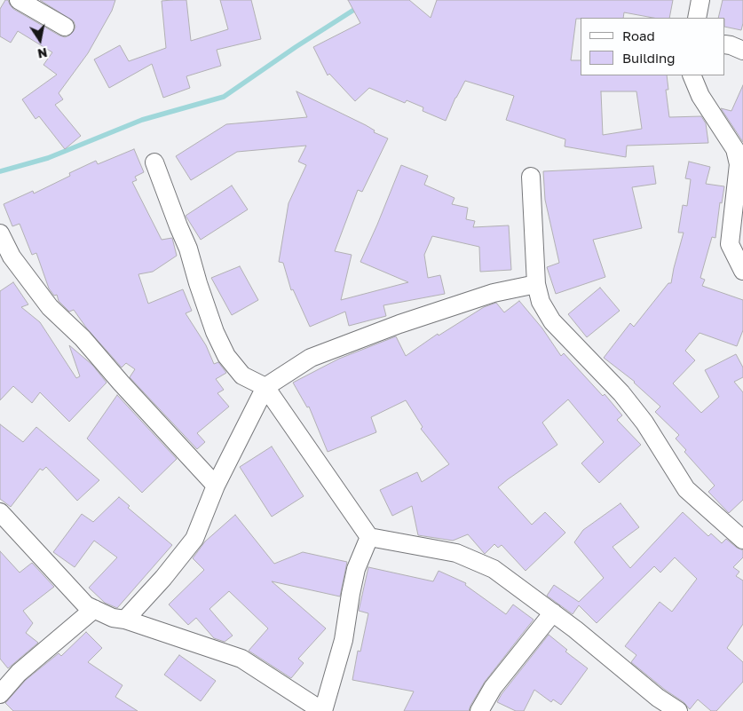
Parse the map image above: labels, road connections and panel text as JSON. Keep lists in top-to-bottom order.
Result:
{
  "legend": ["Road", "Building"],
  "north": "bottom"
}
